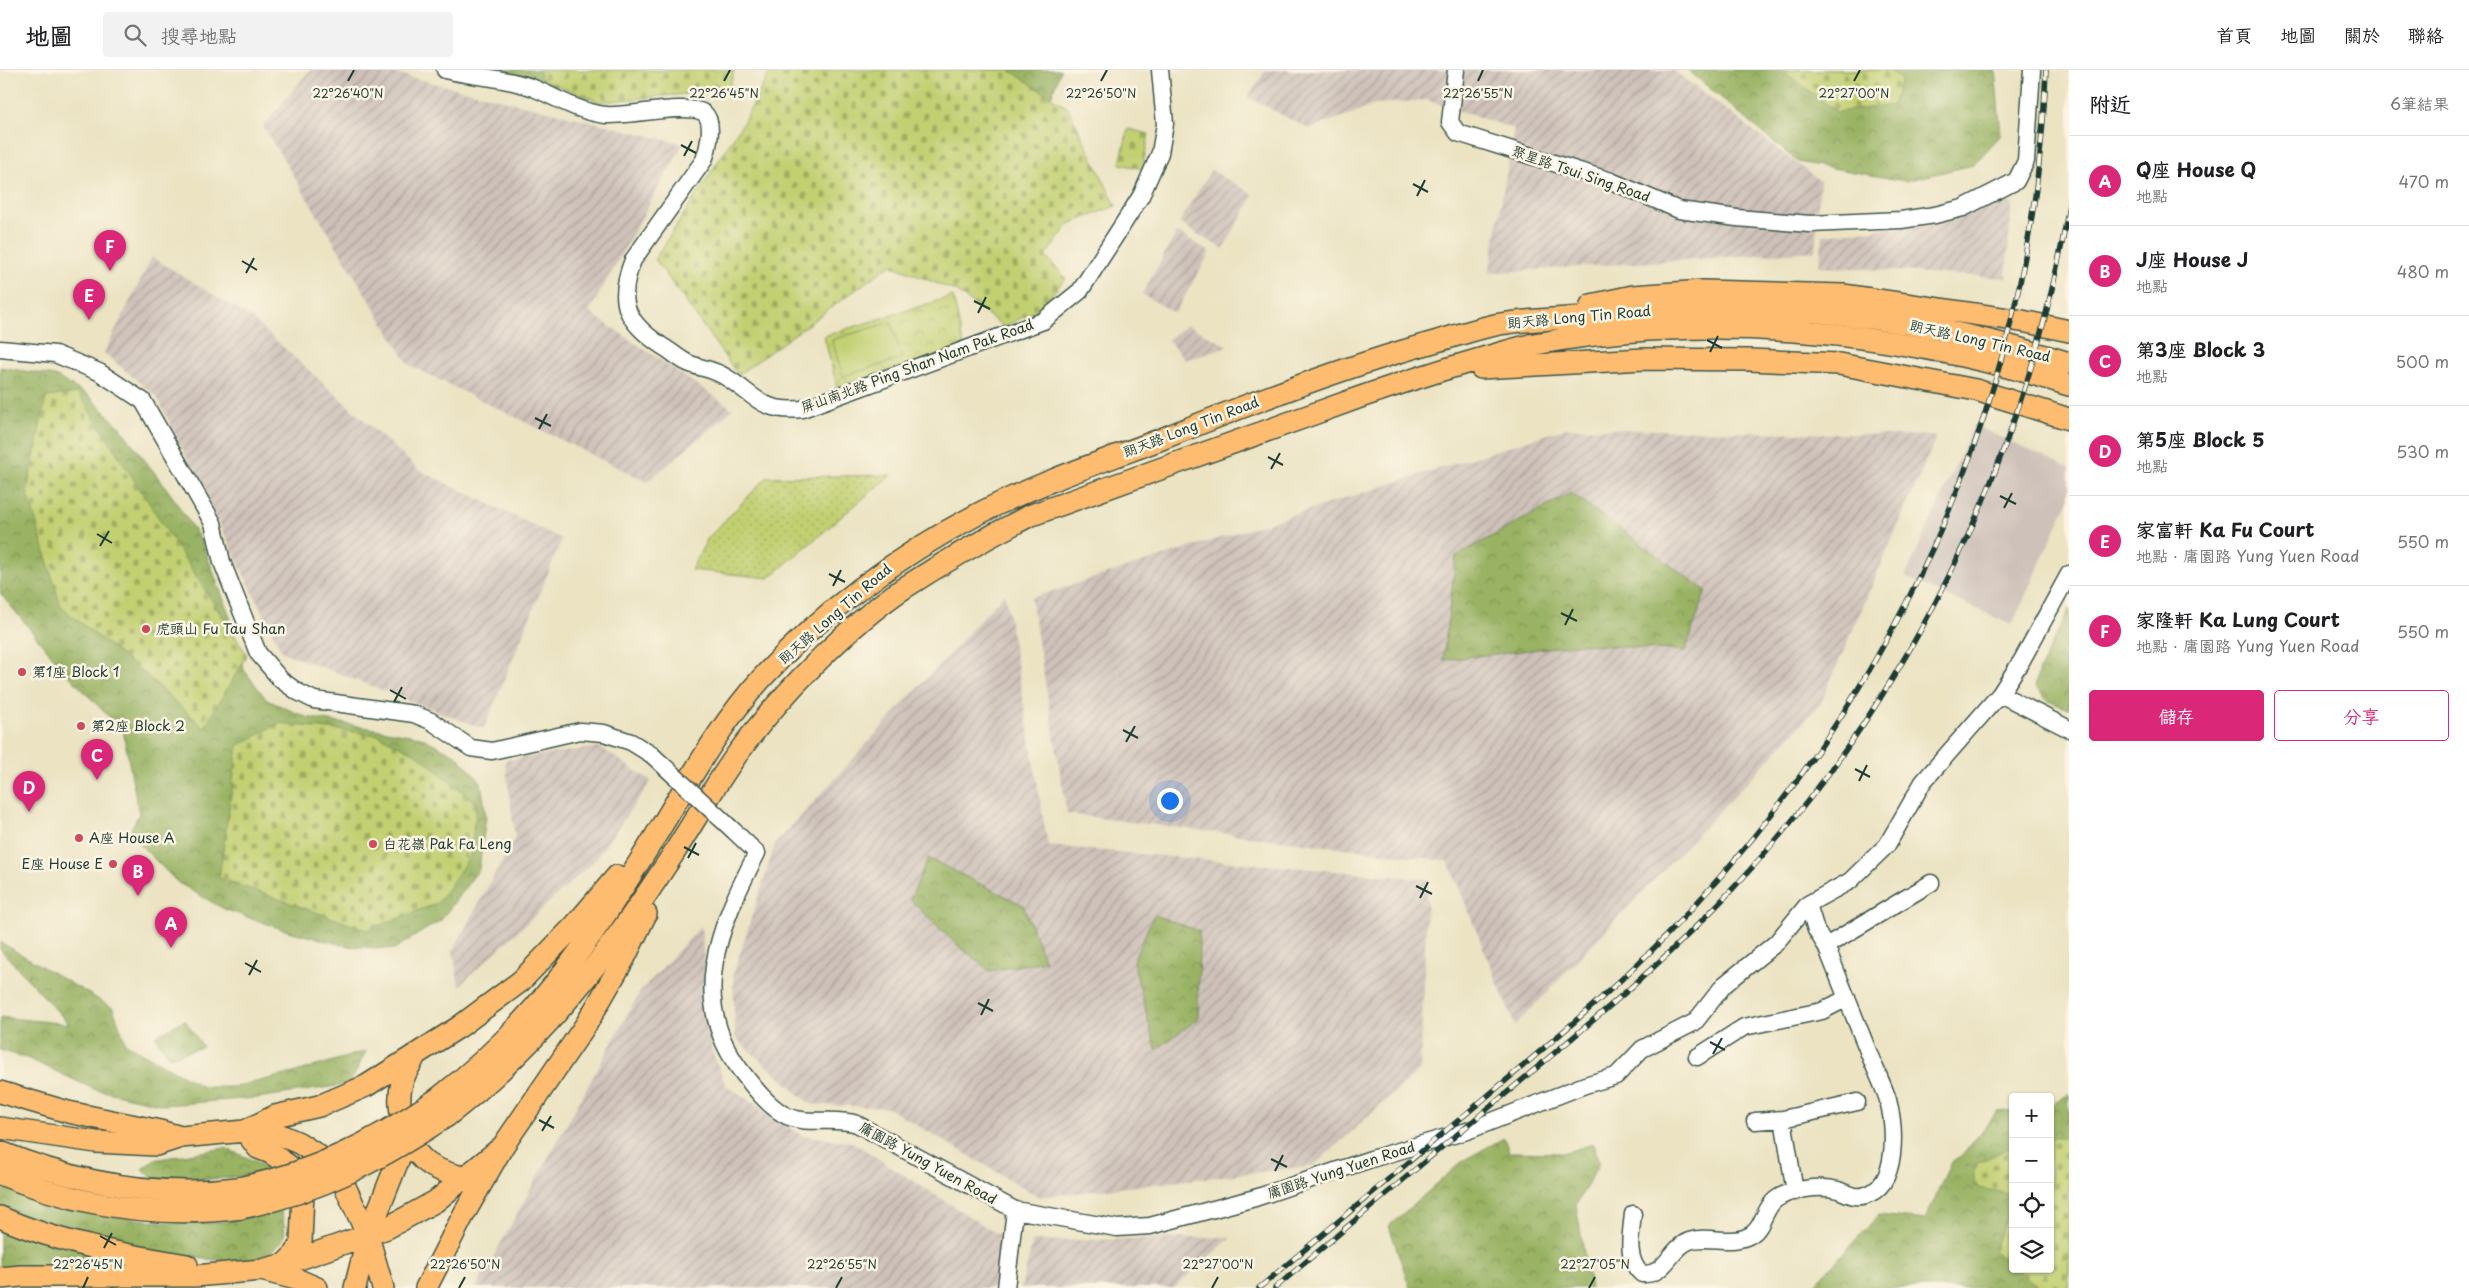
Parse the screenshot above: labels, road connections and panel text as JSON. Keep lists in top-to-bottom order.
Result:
{
  "streets": {
    "main road": ["朗天路 Long Tin Road"],
    "street": ["聚星路 Tsui Sing Road", "屏山南北路 Ping Shan Nam Pak Road", "庸園路 Yung Yuen Road"]
  },
  "places": [
    "虎頭山 Fu Tau Shan",
    "第1座 Block 1",
    "第2座 Block 2",
    "A座 House A",
    "白花嶺 Pak Fa Leng",
    "E座 House E"
  ],
  "page": {
    "header": "地圖",
    "search": "搜尋地點",
    "nav": [
      "首頁",
      "地圖",
      "關於",
      "聯絡"
    ],
    "heading": ["附近", "6筆結果"],
    "list": [
      {
        "mark": "A",
        "name": "Q座 House Q",
        "note": "地點",
        "value": "470 m"
      },
      {
        "mark": "B",
        "name": "J座 House J",
        "note": "地點",
        "value": "480 m"
      },
      {
        "mark": "C",
        "name": "第3座 Block 3",
        "note": "地點",
        "value": "500 m"
      },
      {
        "mark": "D",
        "name": "第5座 Block 5",
        "note": "地點",
        "value": "530 m"
      },
      {
        "mark": "E",
        "name": "家富軒 Ka Fu Court",
        "note": "地點 · 庸園路 Yung Yuen Road",
        "value": "550 m"
      },
      {
        "mark": "F",
        "name": "家隆軒 Ka Lung Court",
        "note": "地點 · 庸園路 Yung Yuen Road",
        "value": "550 m"
      }
    ],
    "pins": [
      "F",
      "E",
      "C",
      "D",
      "B",
      "A"
    ],
    "buttons": ["儲存", "分享"],
    "map_buttons": ["+", "−"]
  },
  "coordinates": [
    "22°26'40\"N",
    "22°26'45\"N",
    "22°26'50\"N",
    "22°26'55\"N",
    "22°27'00\"N",
    "22°27'05\"N"
  ]
}
